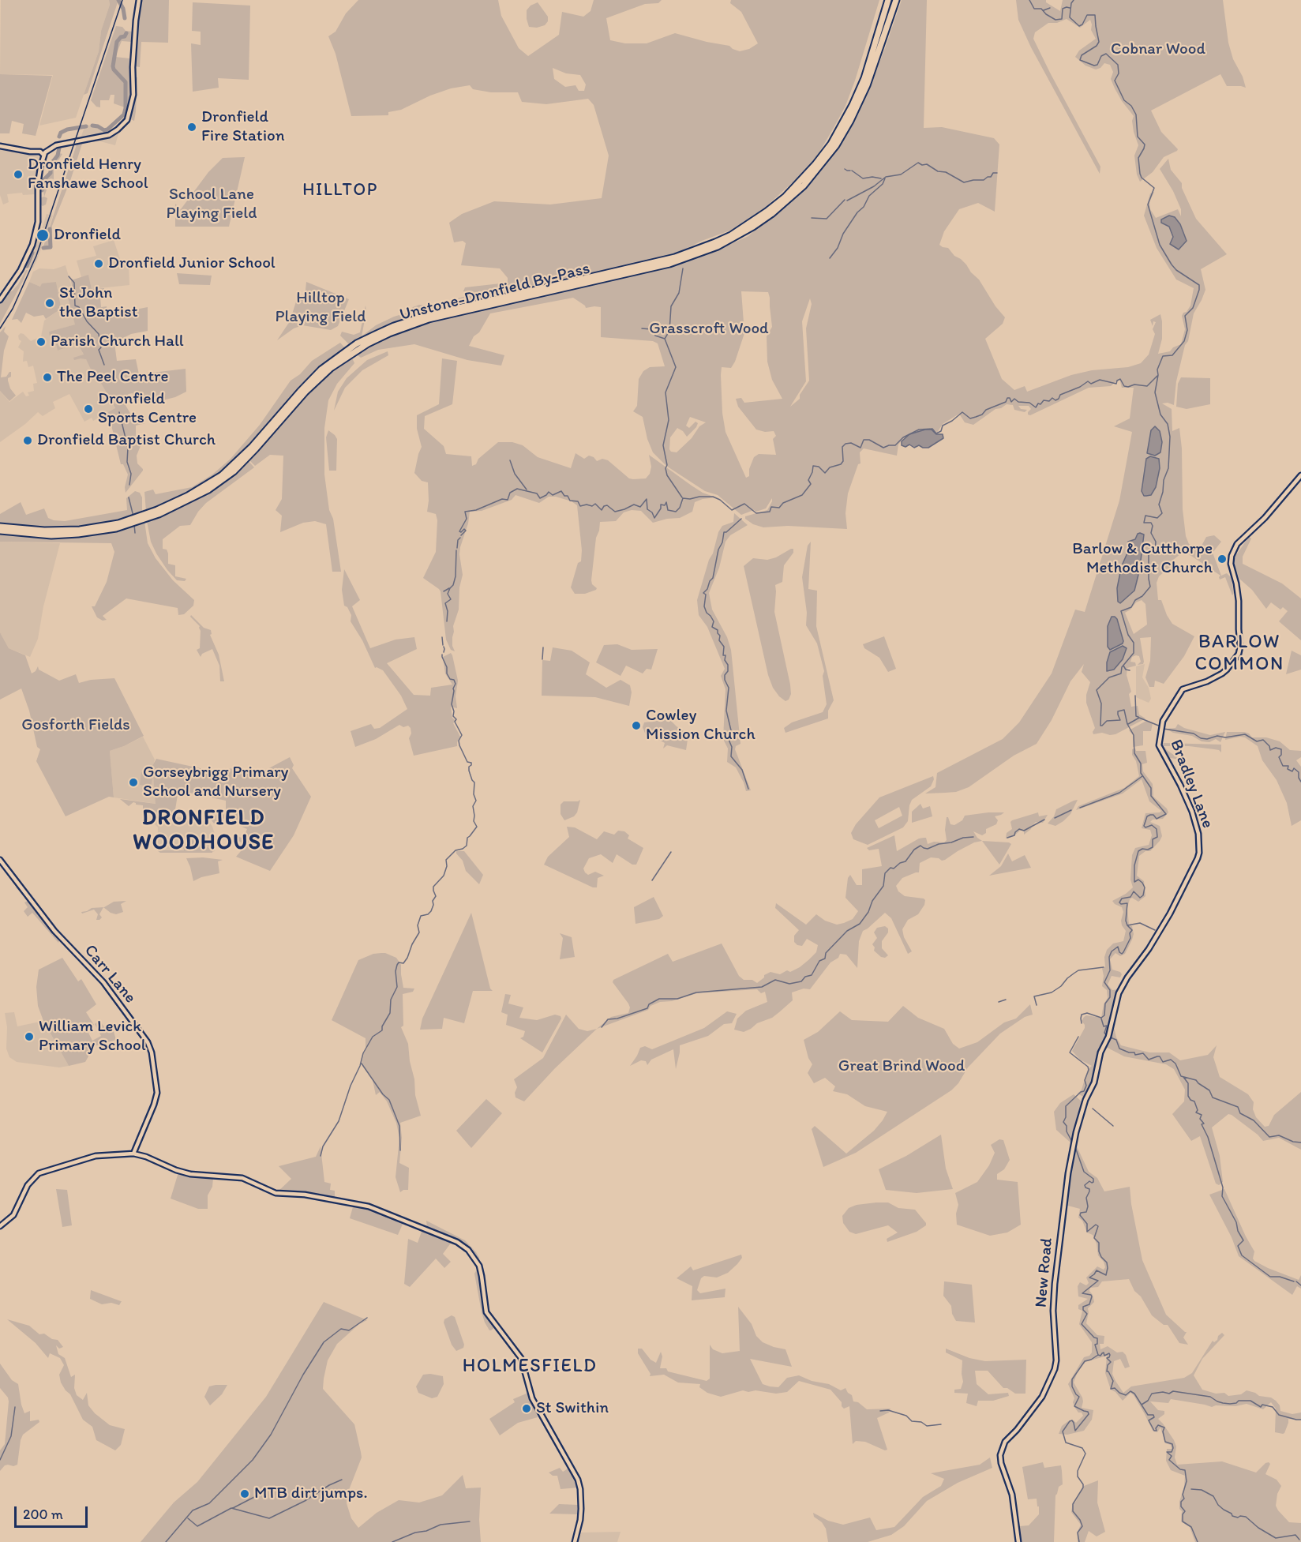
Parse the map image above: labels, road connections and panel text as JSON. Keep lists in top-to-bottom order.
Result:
{
  "streets": {
    "highway": ["Unstone-Dronfield By-Pass"],
    "main road": ["Bradley Lane", "Carr Lane", "New Road"]
  },
  "crossings": [
    ["Bradley Lane", "New Road"]
  ],
  "districts": [
    "HILLTOP",
    "BARLOW COMMON",
    "DRONFIELD WOODHOUSE",
    "HOLMESFIELD"
  ],
  "parks": [
    "Cobnar Wood",
    "School Lane Playing Field",
    "Hilltop Playing Field",
    "Grasscroft Wood",
    "Gosforth Fields",
    "Great Brind Wood"
  ],
  "places": [
    "Dronfield Fire Station",
    "Dronfield Henry Fanshawe School",
    "Dronfield",
    "Dronfield Junior School",
    "St John the Baptist",
    "Parish Church Hall",
    "The Peel Centre",
    "Dronfield Sports Centre",
    "Dronfield Baptist Church",
    "Barlow & Cutthorpe Methodist Church",
    "Cowley Mission Church",
    "Gorseybrigg Primary School and Nursery",
    "William Levick Primary School",
    "St Swithin",
    "MTB dirt jumps."
  ],
  "scale_bar": "200 m"
}
